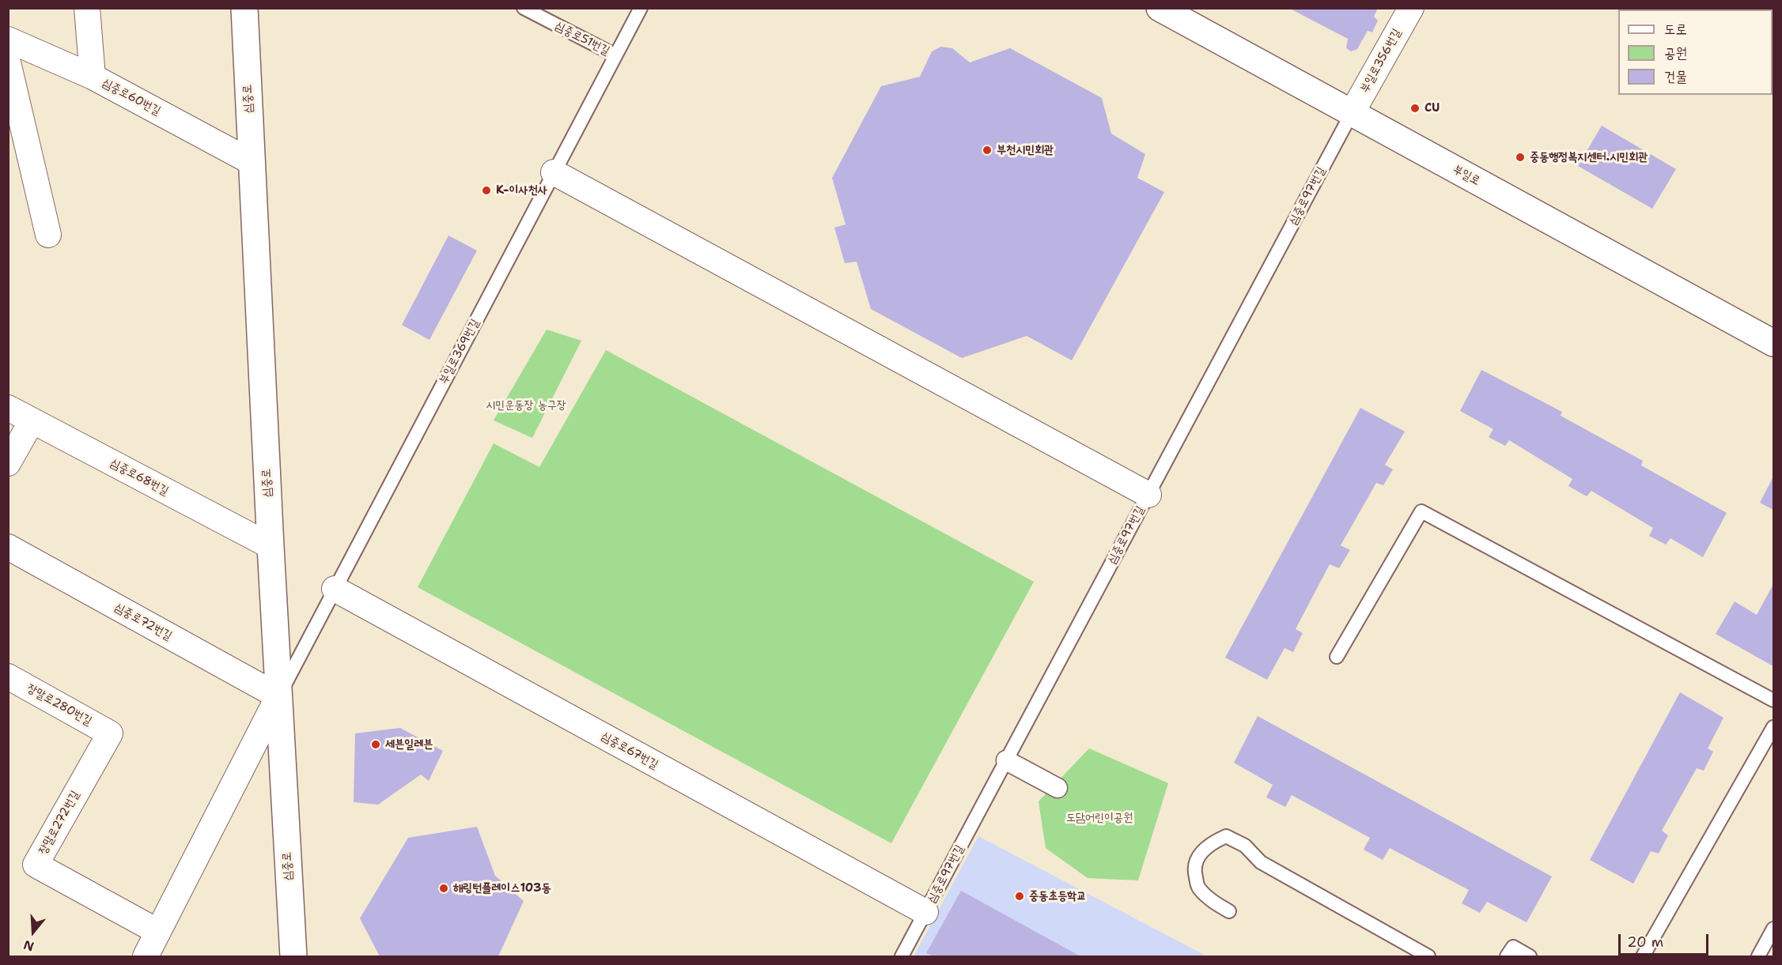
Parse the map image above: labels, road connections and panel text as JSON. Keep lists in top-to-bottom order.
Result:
{
  "streets": {
    "street": [
      "부일로356번길",
      "심중로60번길",
      "심중로",
      "부일로",
      "심중로68번길",
      "심중로72번길",
      "장말로280번길",
      "심중로67번길",
      "장말로272번길"
    ],
    "lane": ["심중로51번길", "심중로97번길", "부일로369번길"]
  },
  "crossings": [
    ["심중로51번길", "부일로369번길"],
    ["부일로356번길", "부일로"],
    ["부일로356번길", "심중로97번길"],
    ["심중로60번길", "심중로"],
    ["심중로", "부일로369번길"],
    ["심중로", "심중로68번길"],
    ["심중로", "심중로72번길"],
    ["부일로", "심중로97번길"],
    ["심중로97번길", "심중로67번길"],
    ["부일로369번길", "심중로72번길"],
    ["부일로369번길", "심중로67번길"],
    ["장말로280번길", "장말로272번길"]
  ],
  "parks": ["시민운동장 농구장", "도담어린이공원"],
  "places": [
    "CU",
    "부천시민회관",
    "중동행정복지센터.시민회관",
    "K-이사천사",
    "세븐일레븐",
    "해링턴플레이스103동",
    "중동초등학교"
  ],
  "legend": ["도로", "공원", "건물"],
  "scale_bar": "20 m",
  "north": "bottom"
}
